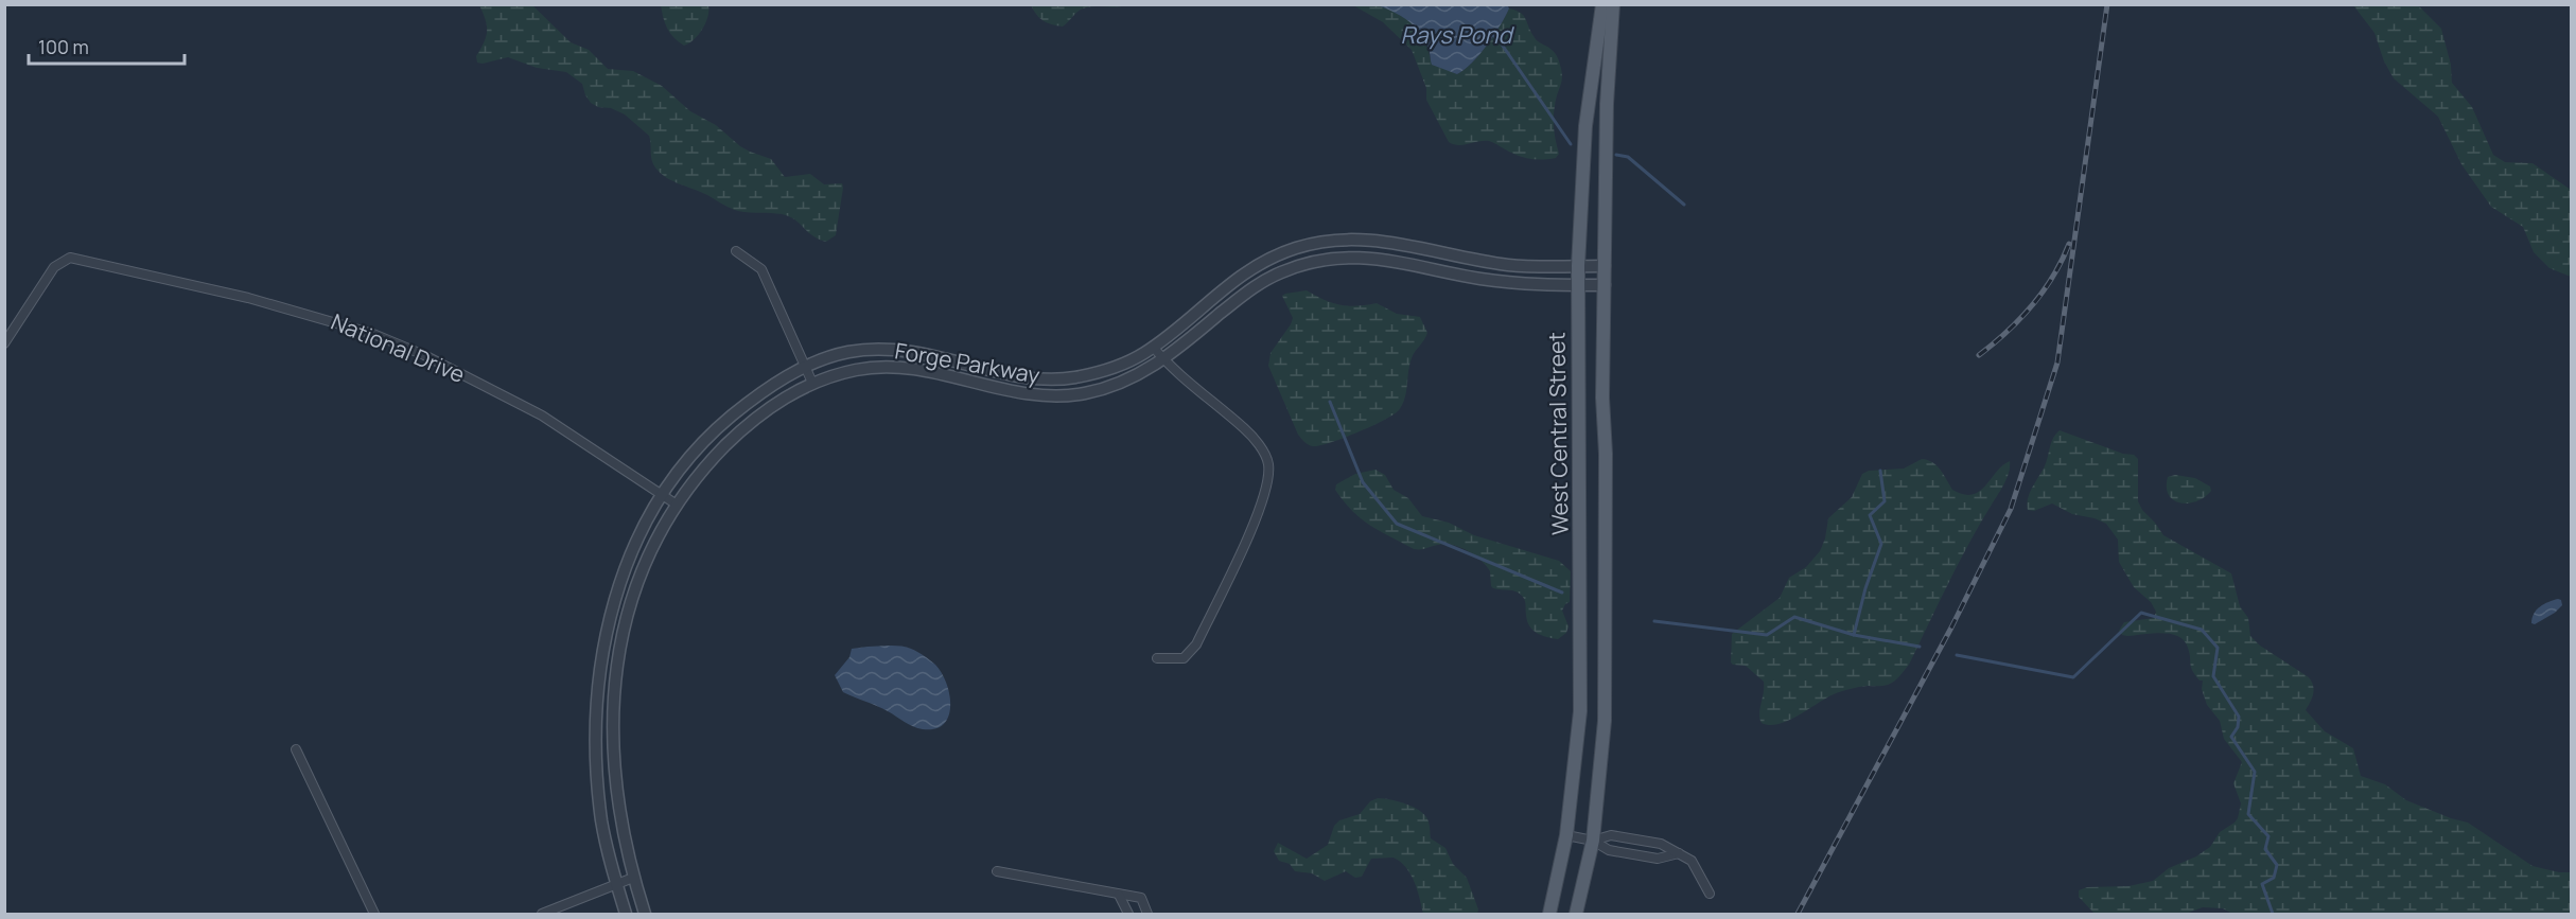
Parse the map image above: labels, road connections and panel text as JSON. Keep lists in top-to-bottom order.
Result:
{
  "streets": {
    "main road": ["West Central Street"],
    "street": ["National Drive", "Forge Parkway"]
  },
  "crossings": [
    ["National Drive", "Forge Parkway"],
    ["Forge Parkway", "West Central Street"]
  ],
  "water": ["Rays Pond"],
  "scale_bar": "100 m"
}
